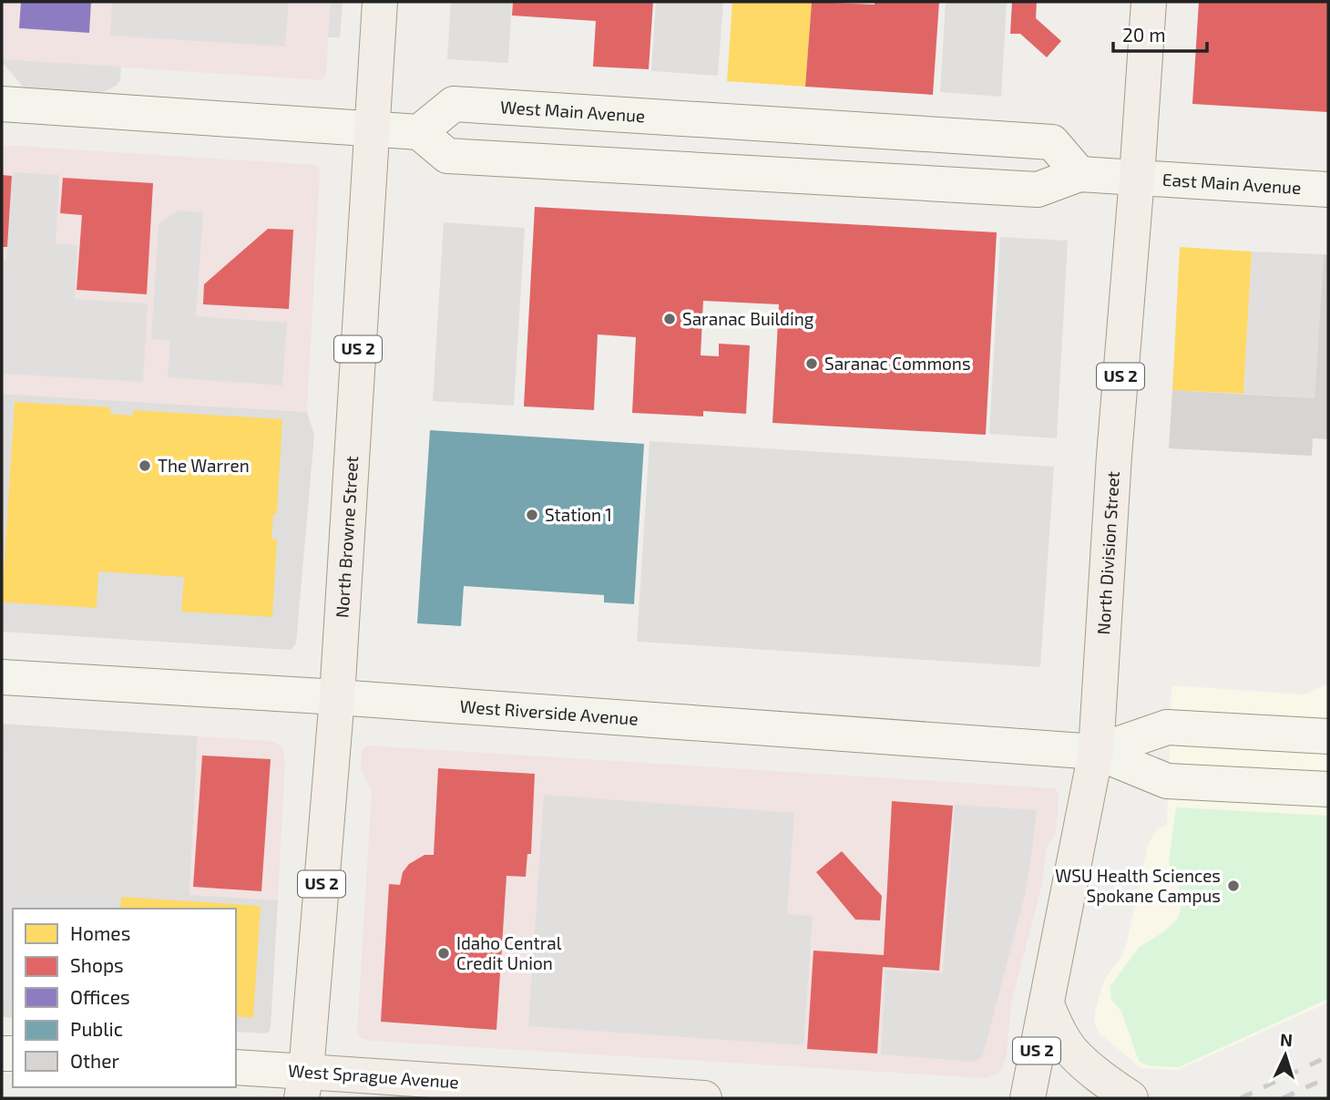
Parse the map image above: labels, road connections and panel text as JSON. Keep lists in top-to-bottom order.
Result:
{
  "streets": {
    "main road": [
      "West Main Avenue",
      "East Main Avenue",
      "US 2",
      "North Browne Street",
      "North Division Street",
      "West Riverside Avenue",
      "West Sprague Avenue"
    ]
  },
  "crossings": [
    ["East Main Avenue", "North Division Street"],
    ["North Browne Street", "West Riverside Avenue"],
    ["North Browne Street", "West Sprague Avenue"],
    ["North Division Street", "West Riverside Avenue"]
  ],
  "places": [
    "Saranac Building",
    "Saranac Commons",
    "The Warren",
    "Station 1",
    "WSU Health Sciences Spokane Campus",
    "Idaho Central Credit Union"
  ],
  "legend": [
    "Homes",
    "Shops",
    "Offices",
    "Public",
    "Other"
  ],
  "scale_bar": "20 m",
  "north": "top"
}
